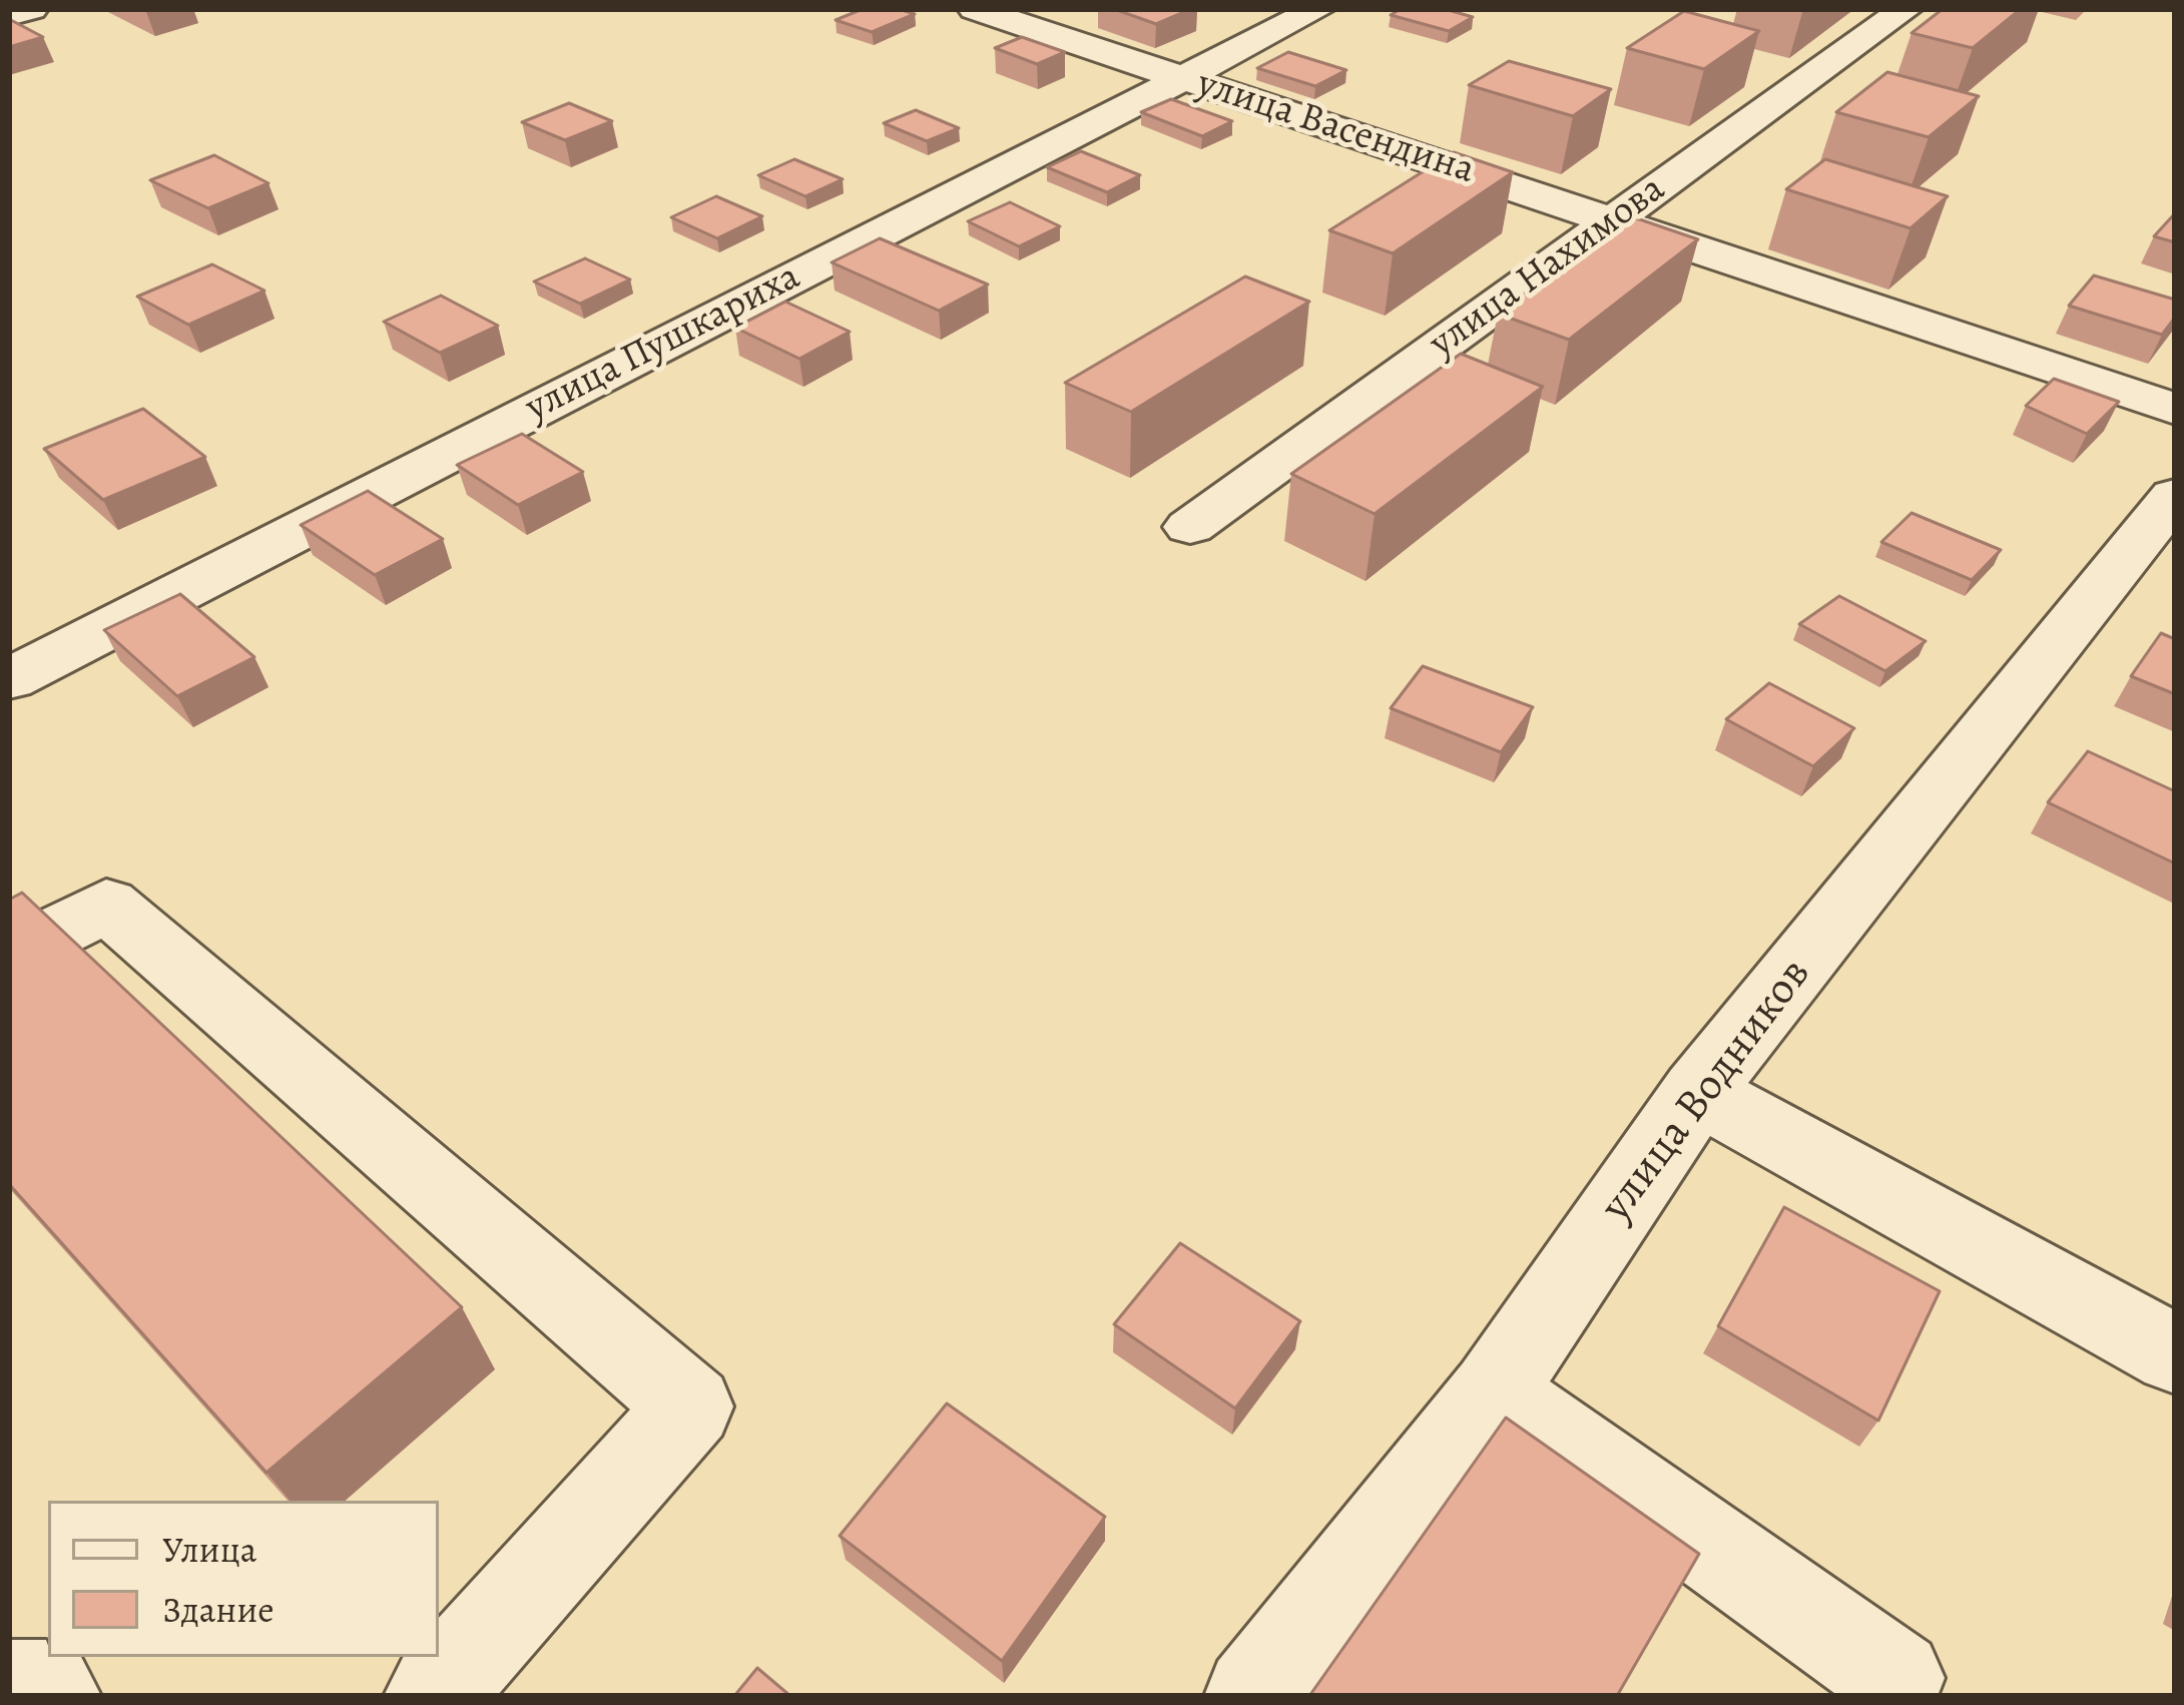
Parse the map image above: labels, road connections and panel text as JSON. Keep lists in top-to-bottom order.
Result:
{
  "streets": {
    "street": [
      "улица Васендина",
      "улица Нахимова",
      "улица Пушкариха",
      "улица Водников"
    ]
  },
  "crossings": [
    ["улица Васендина", "улица Нахимова"],
    ["улица Васендина", "улица Пушкариха"]
  ],
  "legend": ["Улица", "Здание"]
}
